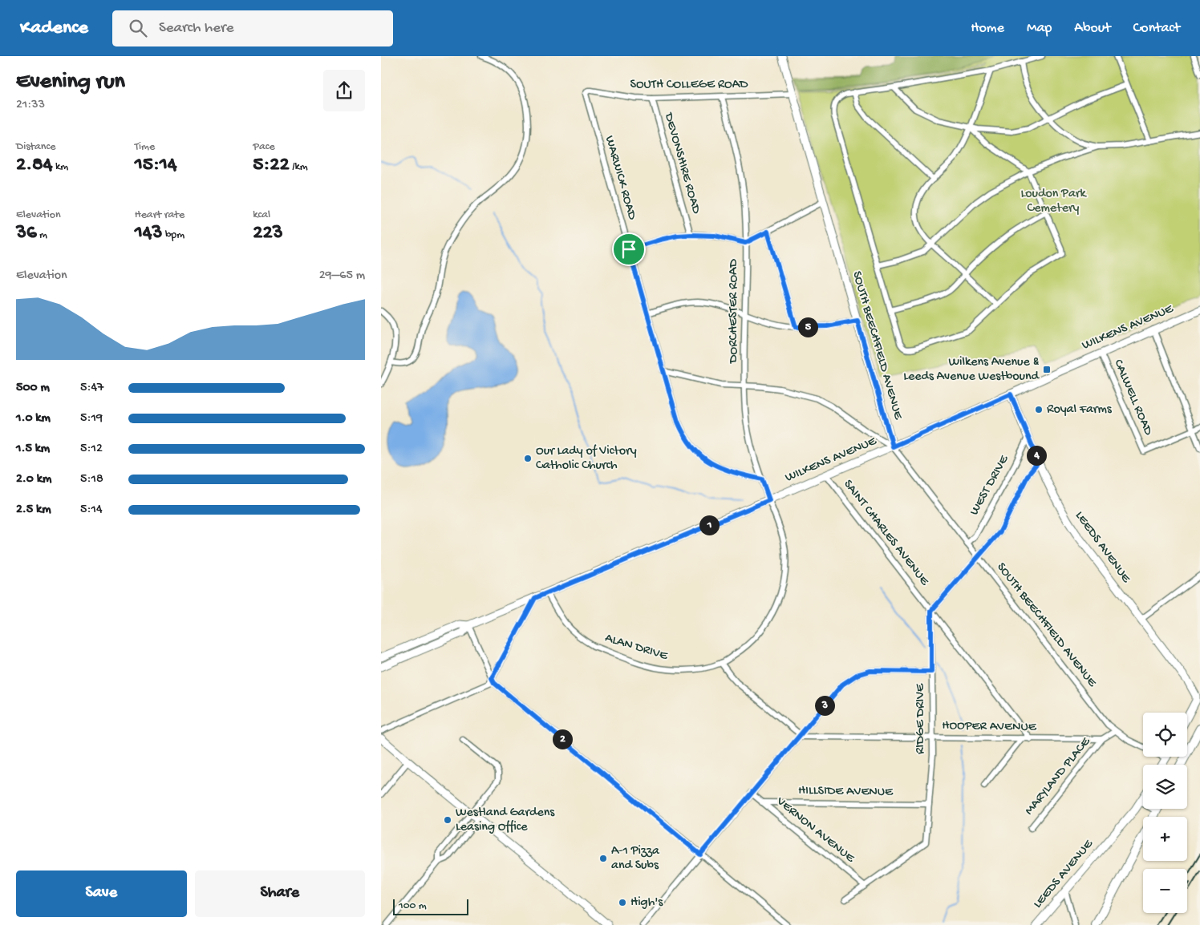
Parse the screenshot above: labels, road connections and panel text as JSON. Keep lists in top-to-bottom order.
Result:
{
  "streets": {
    "street": [
      "SOUTH COLLEGE ROAD",
      "DEVONSHIRE ROAD",
      "WARWICK ROAD",
      "DORCHESTER ROAD",
      "WILKENS AVENUE",
      "SOUTH BEECHFIELD AVENUE",
      "CALWELL ROAD",
      "WEST DRIVE",
      "SAINT CHARLES AVENUE",
      "LEEDS AVENUE",
      "ALAN DRIVE",
      "RIDGE DRIVE",
      "HOOPER AVENUE",
      "MARYLAND PLACE",
      "HILLSIDE AVENUE",
      "VERNON AVENUE"
    ]
  },
  "crossings": [
    ["SOUTH COLLEGE ROAD", "DEVONSHIRE ROAD"],
    ["SOUTH COLLEGE ROAD", "WARWICK ROAD"],
    ["SOUTH COLLEGE ROAD", "DORCHESTER ROAD"],
    ["SOUTH COLLEGE ROAD", "SOUTH BEECHFIELD AVENUE"],
    ["WARWICK ROAD", "DORCHESTER ROAD"],
    ["DORCHESTER ROAD", "WILKENS AVENUE"],
    ["DORCHESTER ROAD", "ALAN DRIVE"],
    ["WILKENS AVENUE", "SOUTH BEECHFIELD AVENUE"],
    ["WILKENS AVENUE", "CALWELL ROAD"],
    ["WILKENS AVENUE", "SAINT CHARLES AVENUE"],
    ["WILKENS AVENUE", "LEEDS AVENUE"],
    ["WILKENS AVENUE", "ALAN DRIVE"],
    ["SOUTH BEECHFIELD AVENUE", "WEST DRIVE"],
    ["WEST DRIVE", "LEEDS AVENUE"],
    ["SAINT CHARLES AVENUE", "RIDGE DRIVE"],
    ["SAINT CHARLES AVENUE", "HOOPER AVENUE"],
    ["RIDGE DRIVE", "HOOPER AVENUE"],
    ["RIDGE DRIVE", "HILLSIDE AVENUE"],
    ["RIDGE DRIVE", "VERNON AVENUE"],
    ["HOOPER AVENUE", "MARYLAND PLACE"],
    ["HILLSIDE AVENUE", "VERNON AVENUE"]
  ],
  "parks": ["Loudon Park Cemetery"],
  "places": {
    "transit": ["Wilkens Avenue & Leeds Avenue Westbound"],
    "other": [
      "Royal Farms",
      "Our Lady of Victory Catholic Church",
      "Westland Gardens Leasing Office",
      "A-1 Pizza and Subs",
      "High's"
    ]
  },
  "scale_bar": "100 m",
  "page": {
    "header": "Kadence",
    "search": "Search here",
    "nav": [
      "Home",
      "Map",
      "About",
      "Contact"
    ],
    "heading": ["Evening run", "21:33"],
    "stats": [
      ["Distance", "2.84 km"],
      ["Time", "15:14"],
      ["Pace", "5:22 /km"],
      ["Elevation", "36 m"],
      ["Heart rate", "143 bpm"],
      ["kcal", "223"]
    ],
    "chart": ["Elevation", "29–65 m"],
    "pins": [
      "5",
      "4",
      "1",
      "3",
      "2"
    ],
    "list": [
      {
        "name": "500 m",
        "note": "5:47"
      },
      {
        "name": "1.0 km",
        "note": "5:19"
      },
      {
        "name": "1.5 km",
        "note": "5:12"
      },
      {
        "name": "2.0 km",
        "note": "5:18"
      },
      {
        "name": "2.5 km",
        "note": "5:14"
      }
    ],
    "map_buttons": ["+", "−"],
    "buttons": ["Save", "Share"],
    "scale": "100 m"
  }
}
